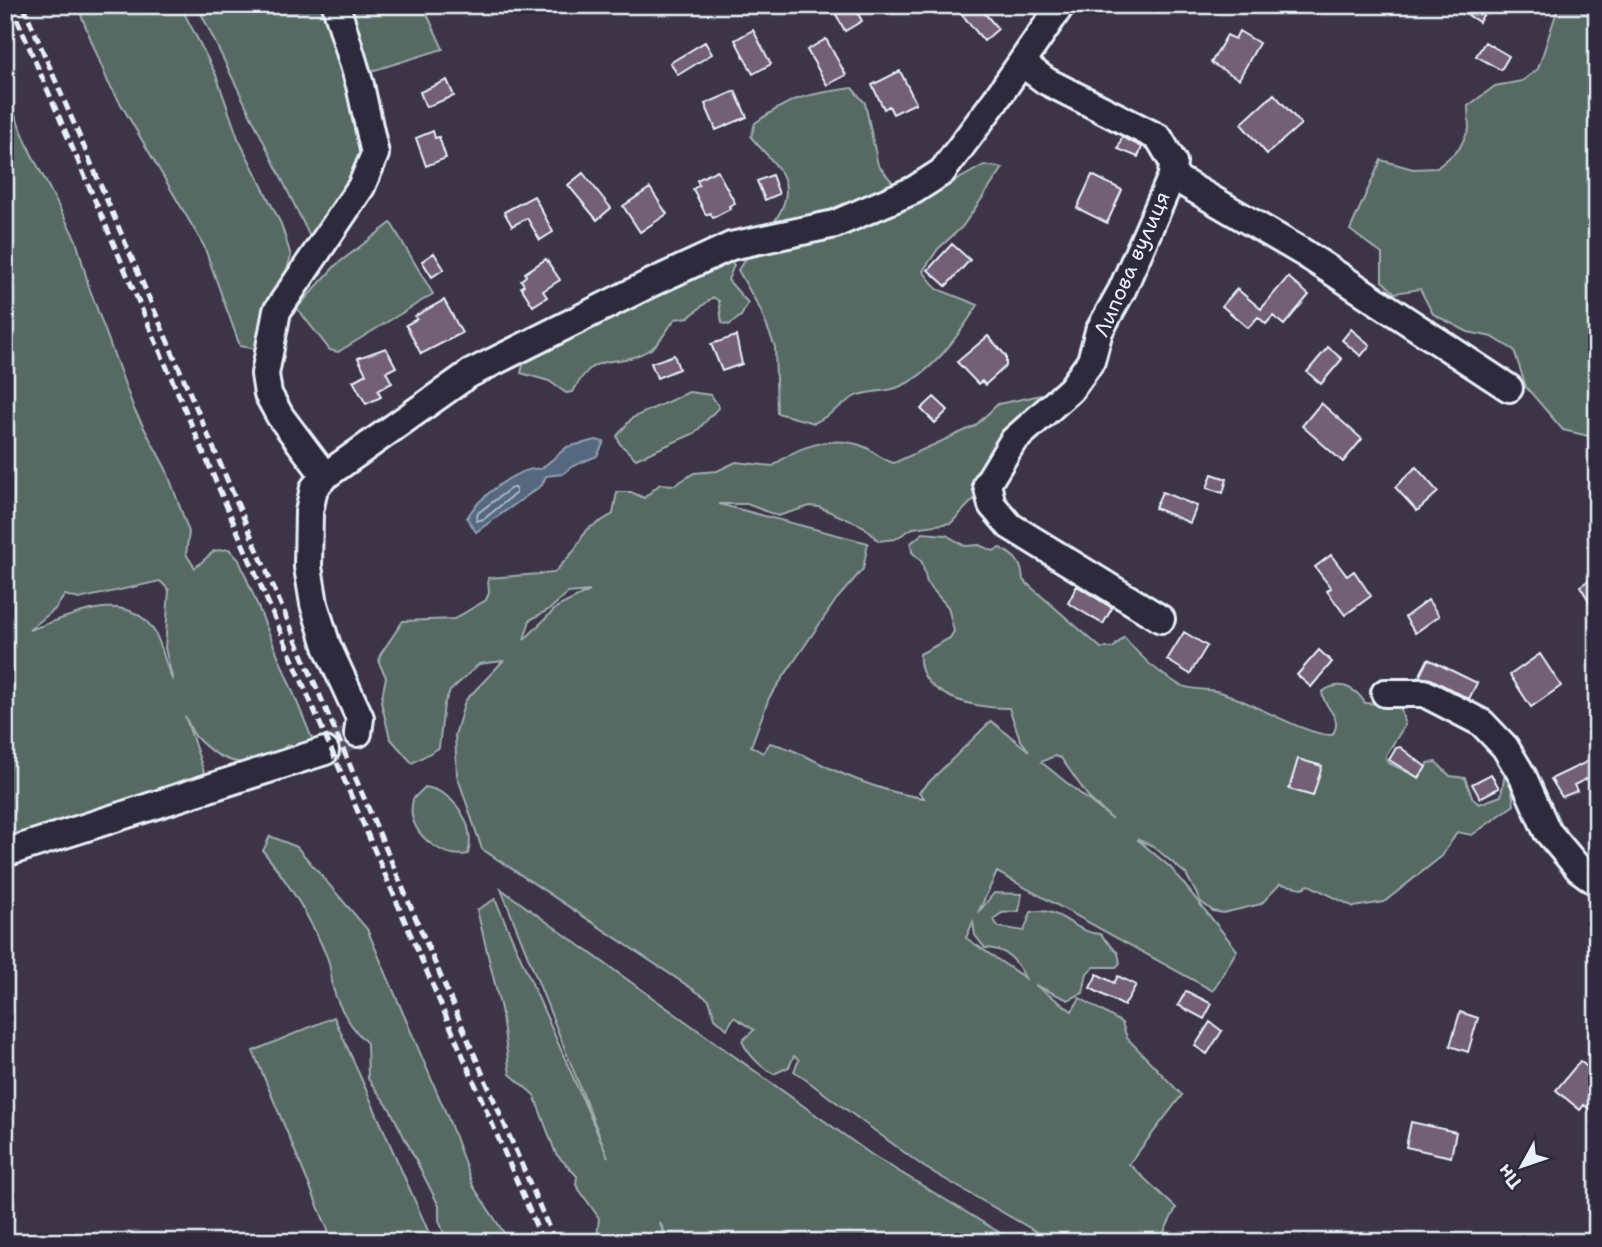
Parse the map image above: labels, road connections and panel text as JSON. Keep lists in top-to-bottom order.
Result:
{
  "streets": {
    "street": ["Липова вулиця"]
  },
  "north": "bottom left"
}
